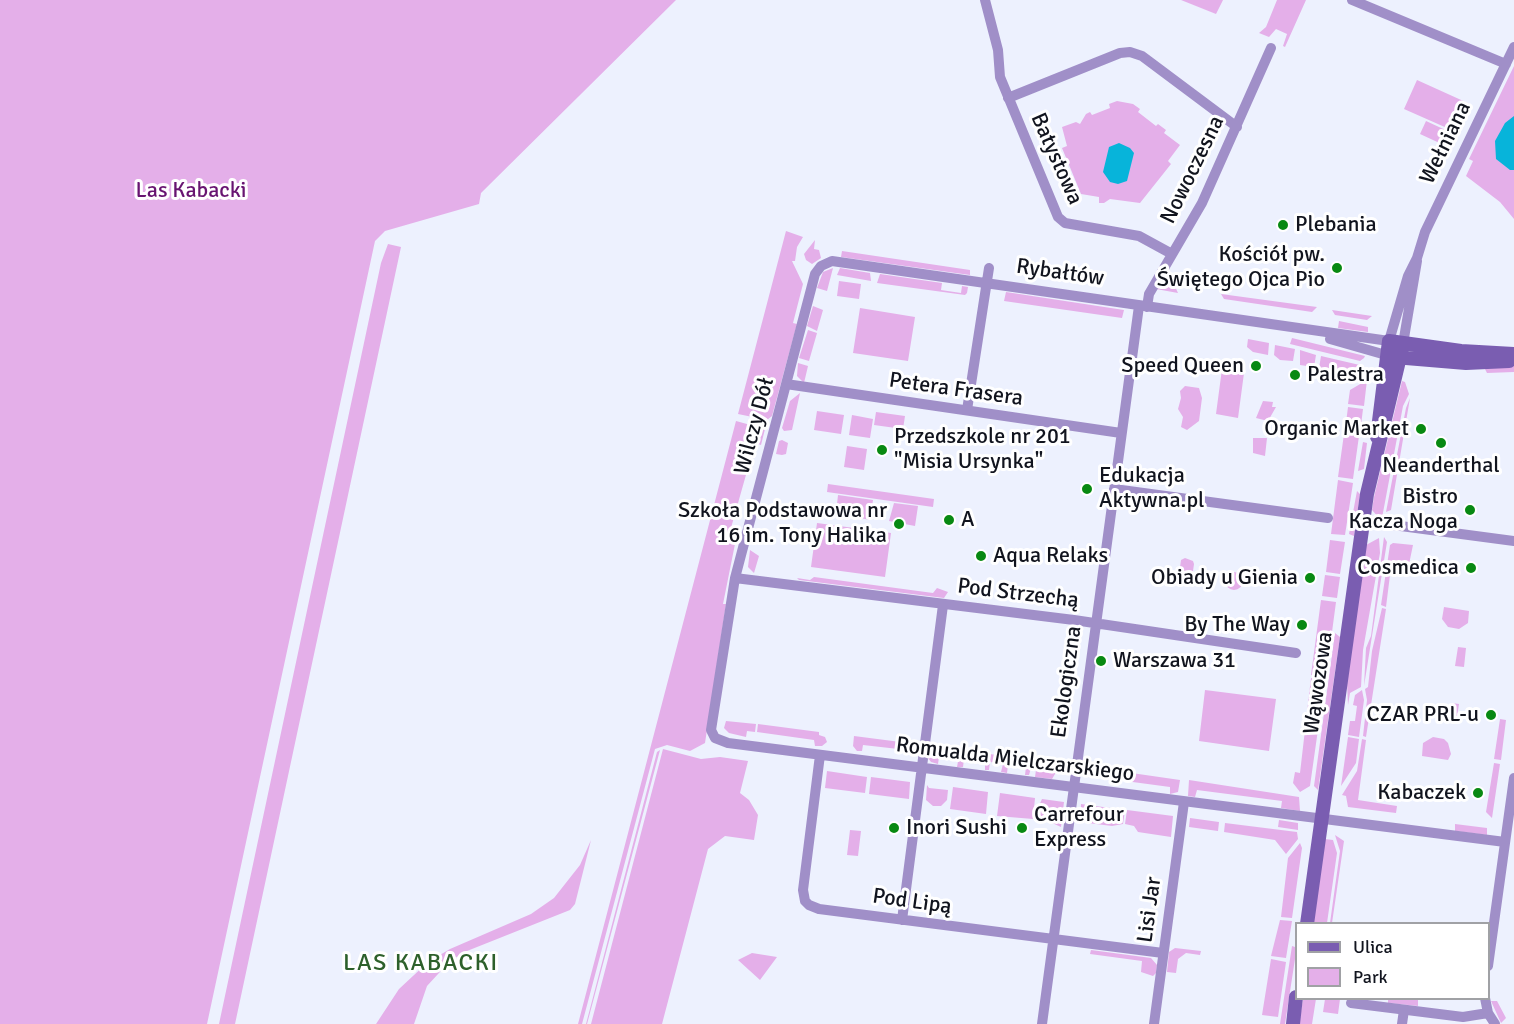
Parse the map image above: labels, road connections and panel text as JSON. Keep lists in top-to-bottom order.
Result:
{
  "streets": {
    "street": [
      "Wełniana",
      "Batystowa",
      "Nowoczesna",
      "Rybałtów",
      "Petera Frasera",
      "Wilczy Dół",
      "Pod Strzechą",
      "Ekologiczna",
      "Wąwozowa",
      "Romualda Mielczarskiego",
      "Pod Lipą",
      "Lisi Jar"
    ]
  },
  "crossings": [
    ["Wełniana", "Rybałtów"],
    ["Wełniana", "Wąwozowa"],
    ["Batystowa", "Nowoczesna"],
    ["Nowoczesna", "Rybałtów"],
    ["Nowoczesna", "Ekologiczna"],
    ["Rybałtów", "Wilczy Dół"],
    ["Rybałtów", "Ekologiczna"],
    ["Rybałtów", "Wąwozowa"],
    ["Petera Frasera", "Wilczy Dół"],
    ["Petera Frasera", "Ekologiczna"],
    ["Wilczy Dół", "Pod Strzechą"],
    ["Wilczy Dół", "Romualda Mielczarskiego"],
    ["Pod Strzechą", "Ekologiczna"],
    ["Ekologiczna", "Romualda Mielczarskiego"],
    ["Ekologiczna", "Pod Lipą"],
    ["Wąwozowa", "Romualda Mielczarskiego"],
    ["Romualda Mielczarskiego", "Pod Lipą"],
    ["Romualda Mielczarskiego", "Lisi Jar"],
    ["Pod Lipą", "Lisi Jar"]
  ],
  "districts": ["LAS KABACKI"],
  "parks": ["Las Kabacki"],
  "places": [
    "Plebania",
    "Kościół pw. Świętego Ojca Pio",
    "Speed Queen",
    "Palestra",
    "Organic Market",
    "Neanderthal",
    "Przedszkole nr 201 \"Misia Ursynka\"",
    "Edukacja Aktywna.pl",
    "Bistro Kacza Noga",
    "A",
    "Szkoła Podstawowa nr 16 im. Tony Halika",
    "Aqua Relaks",
    "Cosmedica",
    "Obiady u Gienia",
    "By The Way",
    "Warszawa 31",
    "CZAR PRL-u",
    "Kabaczek",
    "Inori Sushi",
    "Carrefour Express"
  ],
  "legend": ["Ulica", "Park"]
}
